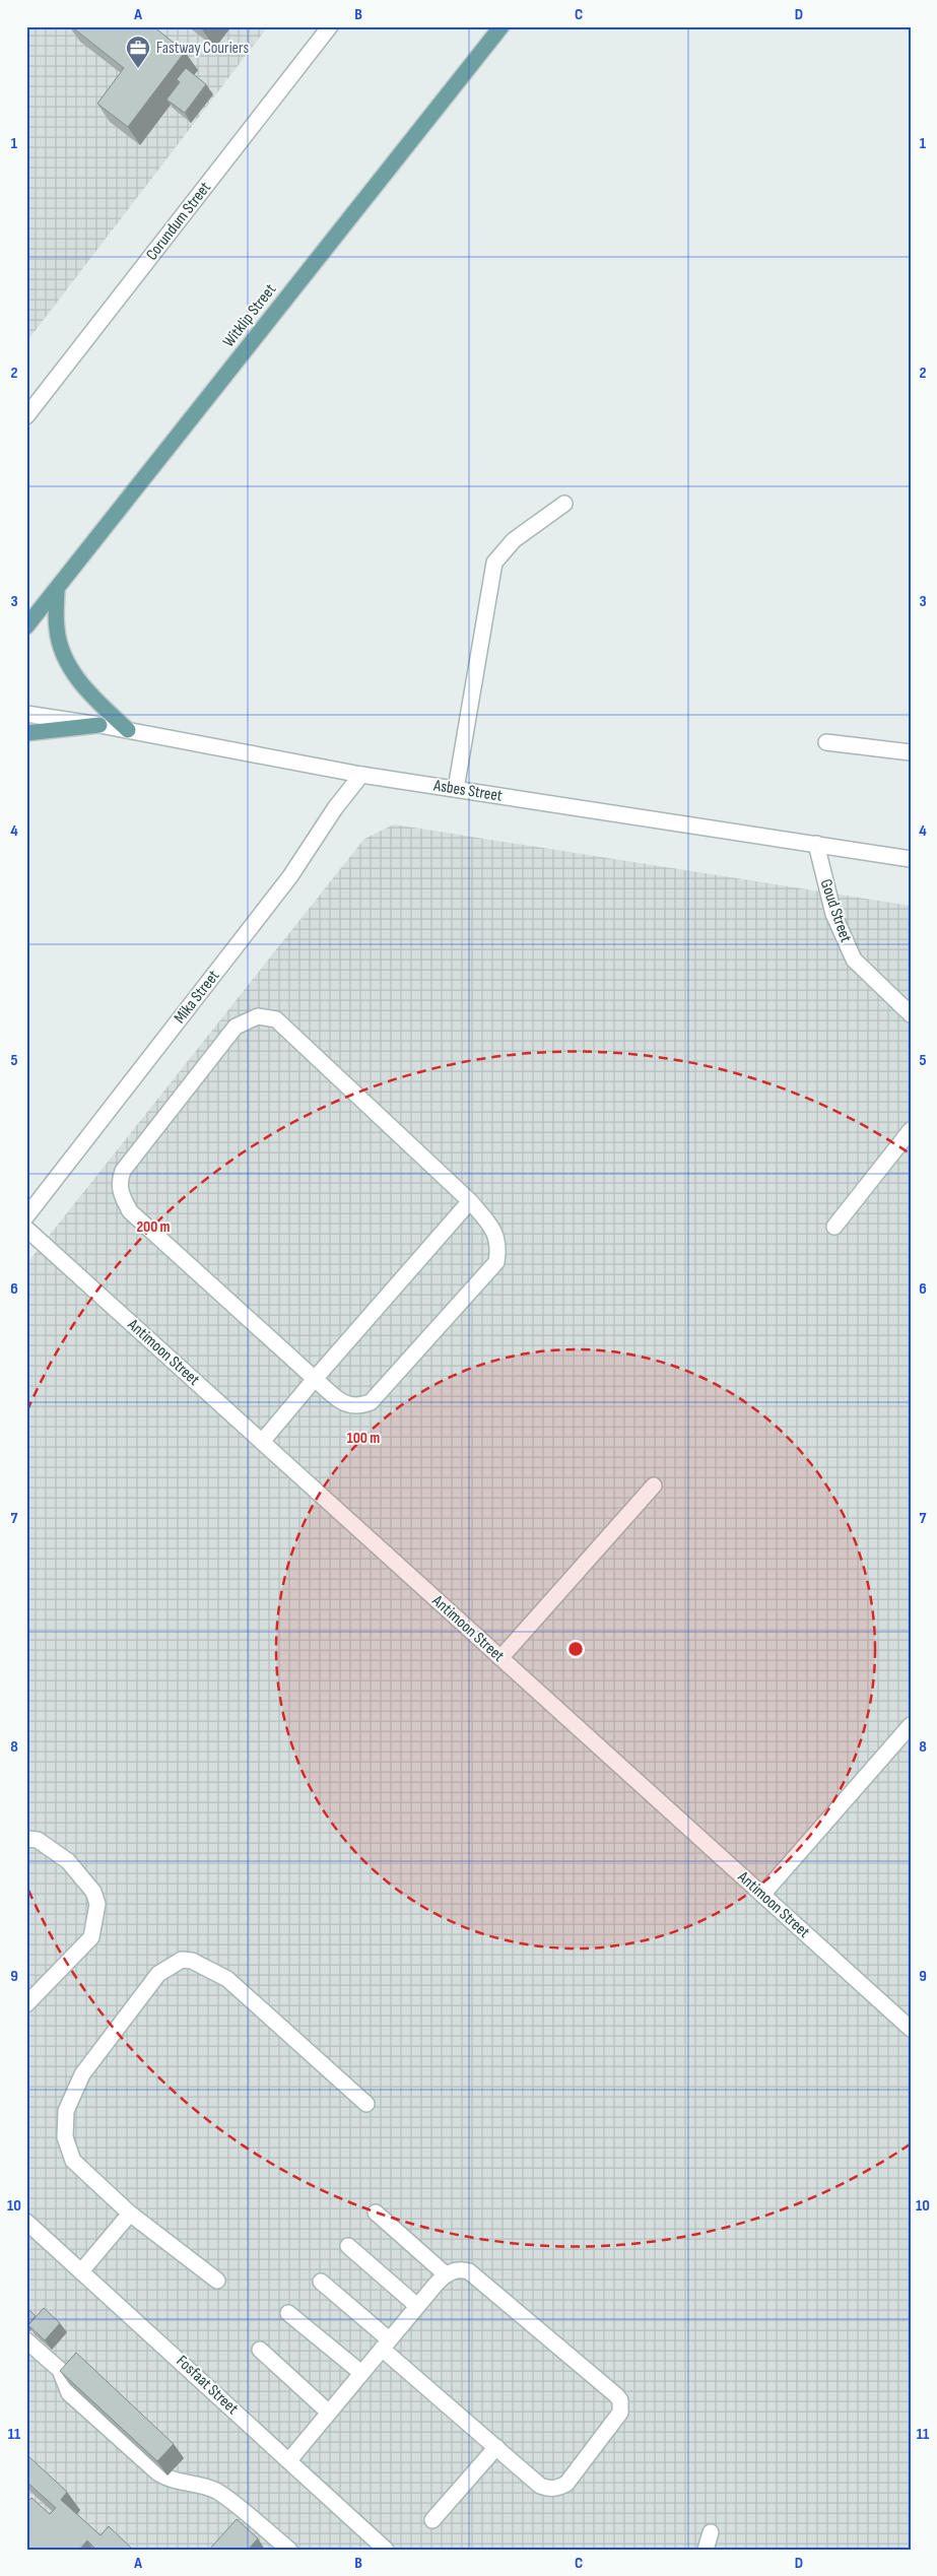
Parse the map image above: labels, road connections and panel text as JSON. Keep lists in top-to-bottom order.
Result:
{
  "streets": {
    "main road": ["Witklip Street"],
    "street": [
      "Corundum Street",
      "Asbes Street",
      "Goud Street",
      "Mika Street",
      "Antimoon Street",
      "Fosfaat Street"
    ]
  },
  "crossings": [
    ["Asbes Street", "Goud Street"],
    ["Asbes Street", "Mika Street"]
  ],
  "places": {
    "office": ["Fastway Couriers"]
  },
  "grid": {
    "columns": [
      "A",
      "B",
      "C",
      "D"
    ],
    "rows": [
      "1",
      "2",
      "3",
      "4",
      "5",
      "6",
      "7",
      "8",
      "9",
      "10",
      "11"
    ]
  },
  "rings": ["200 m", "100 m"]
}
